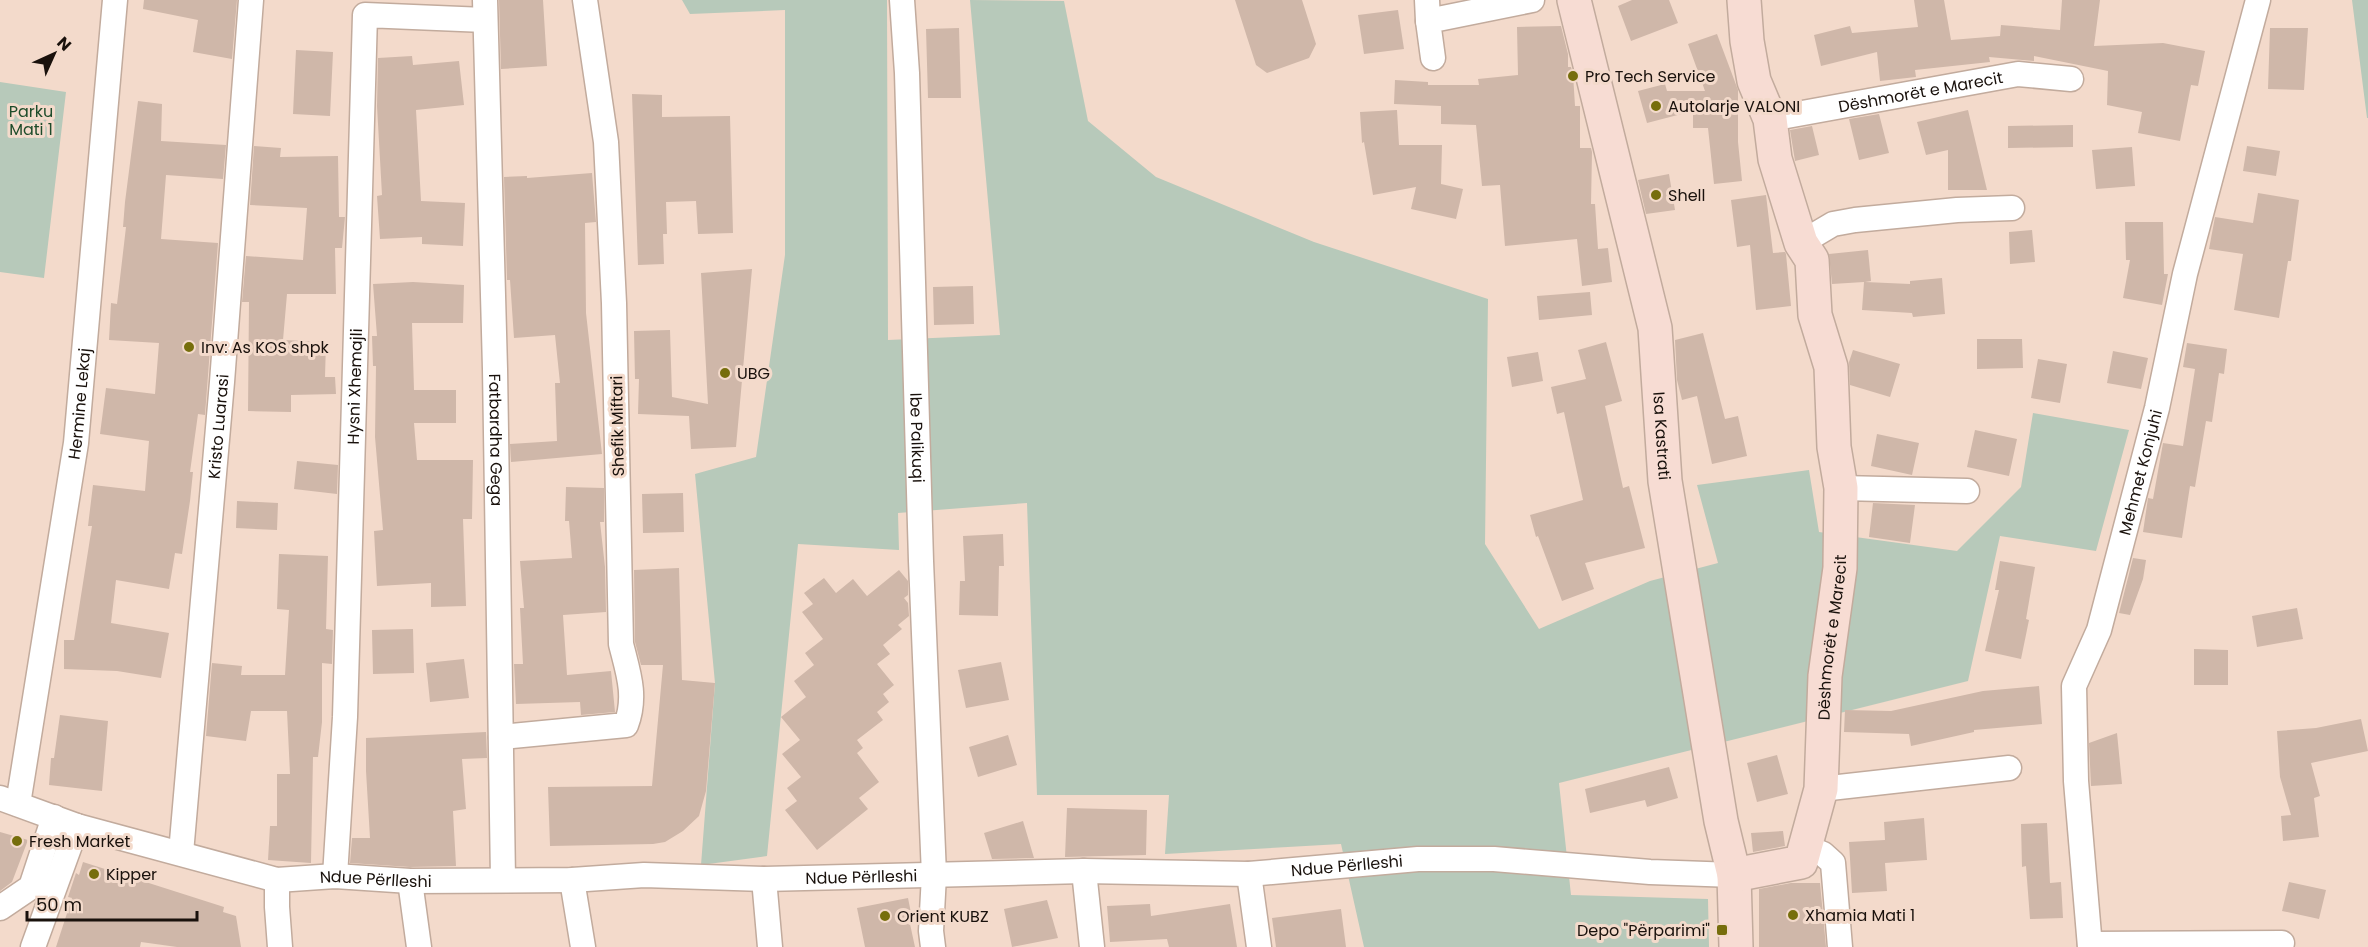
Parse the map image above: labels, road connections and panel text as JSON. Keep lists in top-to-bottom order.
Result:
{
  "streets": {
    "street": [
      "Dëshmorët e Marecit",
      "Hysni Xhemajli",
      "Hermine Lekaj",
      "Shefik Miftari",
      "Kristo Luarasi",
      "Isa Kastrati",
      "Ibe Palikuqi",
      "Fatbardha Gega",
      "Mehmet Konjuhi",
      "Ndue Përlleshi"
    ]
  },
  "crossings": [
    ["Hysni Xhemajli", "Fatbardha Gega"],
    ["Hysni Xhemajli", "Ndue Përlleshi"],
    ["Hermine Lekaj", "Ndue Përlleshi"],
    ["Shefik Miftari", "Fatbardha Gega"],
    ["Kristo Luarasi", "Ndue Përlleshi"],
    ["Isa Kastrati", "Ndue Përlleshi"],
    ["Ibe Palikuqi", "Ndue Përlleshi"],
    ["Fatbardha Gega", "Ndue Përlleshi"]
  ],
  "parks": ["Parku Mati 1"],
  "places": {
    "other": [
      "Pro Tech Service",
      "Autolarje VALONI",
      "Shell",
      "Inv: As KOS shpk",
      "UBG",
      "Fresh Market",
      "Kipper",
      "Xhamia Mati 1",
      "Orient KUBZ"
    ],
    "transit": ["Depo \"Përparimi\""]
  },
  "scale_bar": "50 m",
  "north": "top right"
}
